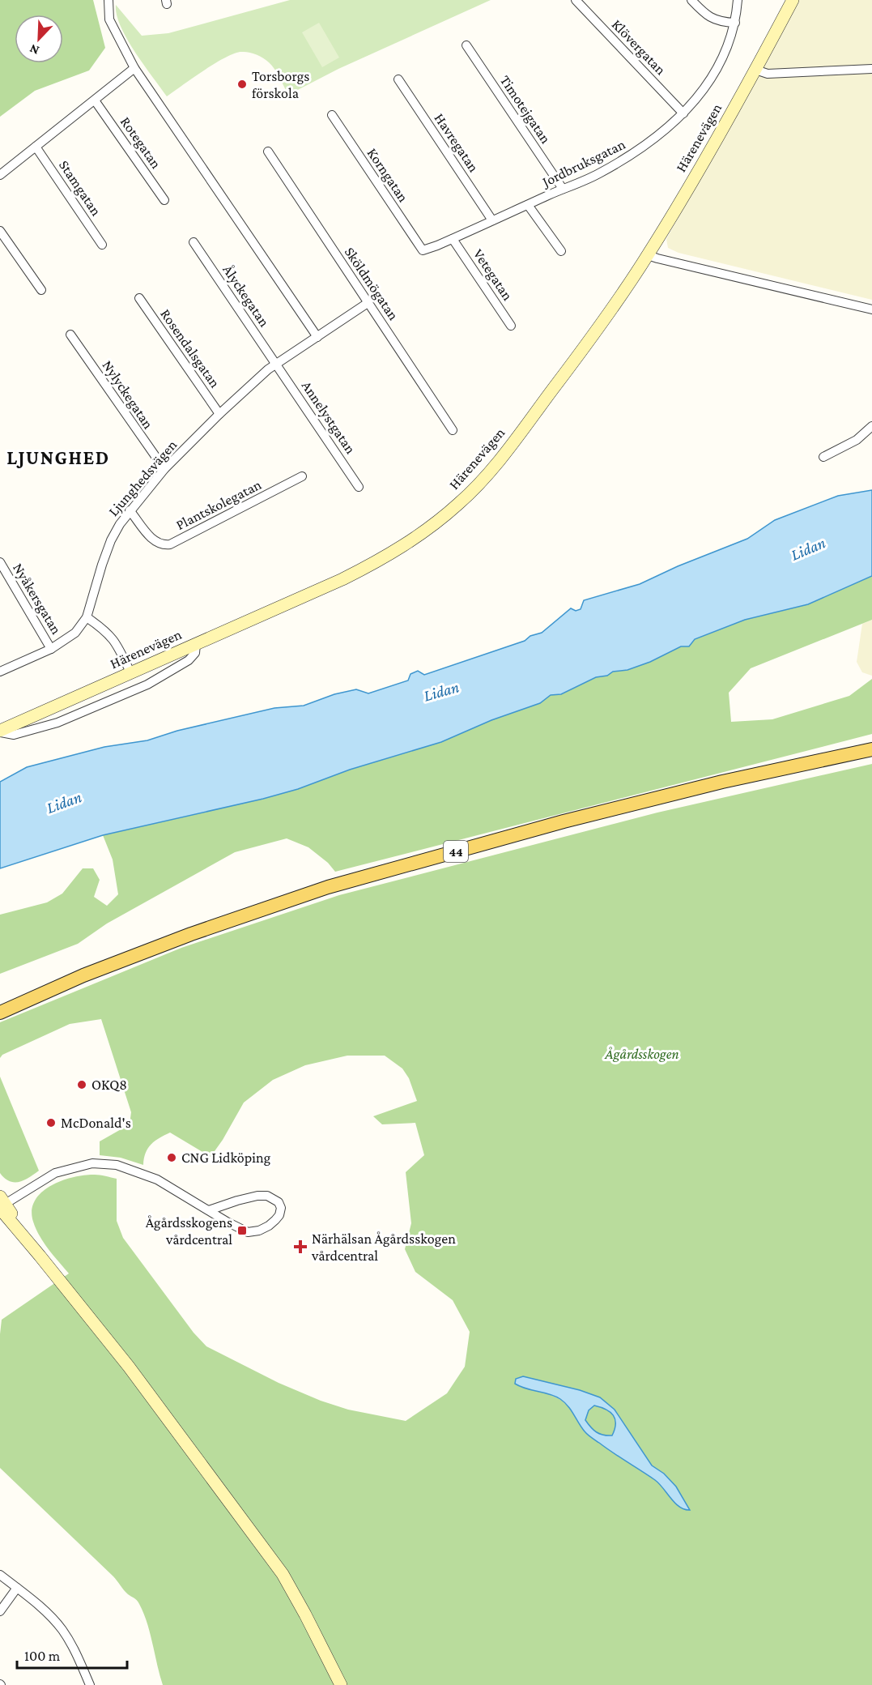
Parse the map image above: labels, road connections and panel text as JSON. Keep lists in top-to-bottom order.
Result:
{
  "streets": {
    "main road": ["44"],
    "street": [
      "Klövergatan",
      "Timotejgatan",
      "Härenevägen",
      "Rotegatan",
      "Havregatan",
      "Jordbruksgatan",
      "Korngatan",
      "Stamgatan",
      "Vetegatan",
      "Sköldmögatan",
      "Ålyckegatan",
      "Rosendalsgatan",
      "Nylyckegatan",
      "Annelystgatan",
      "Ljunghedsvägen",
      "Plantskolegatan",
      "Nyåkersgatan"
    ]
  },
  "crossings": [
    ["Klövergatan", "Jordbruksgatan"],
    ["Timotejgatan", "Jordbruksgatan"],
    ["Havregatan", "Jordbruksgatan"],
    ["Jordbruksgatan", "Korngatan"],
    ["Jordbruksgatan", "Vetegatan"],
    ["Sköldmögatan", "Ljunghedsvägen"],
    ["Ålyckegatan", "Annelystgatan"],
    ["Ålyckegatan", "Ljunghedsvägen"],
    ["Rosendalsgatan", "Ljunghedsvägen"],
    ["Nylyckegatan", "Ljunghedsvägen"],
    ["Annelystgatan", "Ljunghedsvägen"],
    ["Ljunghedsvägen", "Plantskolegatan"],
    ["Ljunghedsvägen", "Nyåkersgatan"]
  ],
  "districts": ["LJUNGHED"],
  "water": ["Lidan"],
  "parks": ["Ågårdsskogen"],
  "places": {
    "other": [
      "Torsborgs förskola",
      "OKQ8",
      "McDonald's",
      "CNG Lidköping"
    ],
    "transit": ["Ågårdsskogens vårdcentral"],
    "health": ["Närhälsan Ågårdsskogen vårdcentral"]
  },
  "scale_bar": "100 m",
  "north": "bottom left"
}
